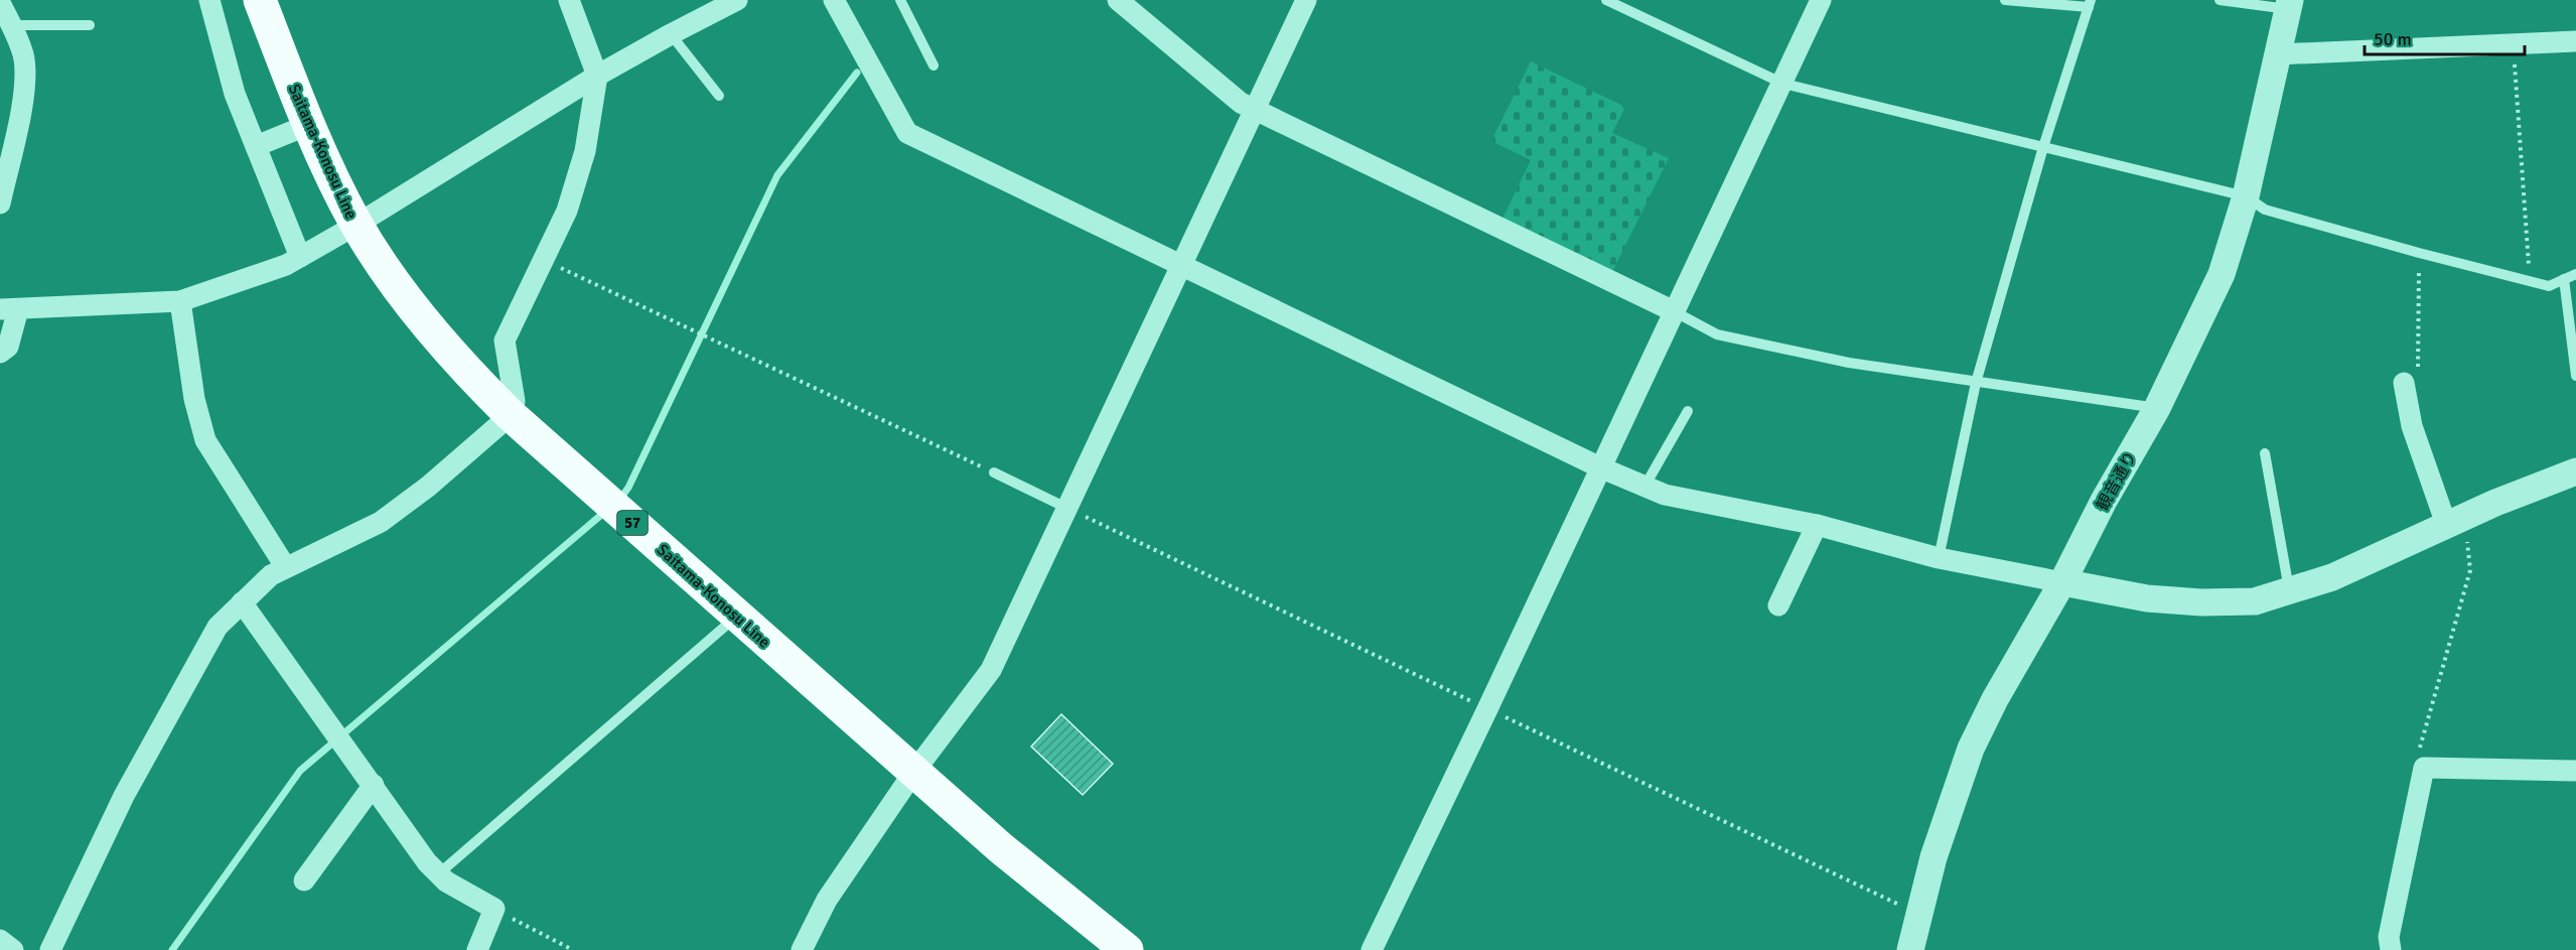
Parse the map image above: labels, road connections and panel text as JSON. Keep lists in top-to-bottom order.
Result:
{
  "streets": {
    "main road": ["Saitama-Konosu Line", "57"],
    "street": ["観音通り"]
  },
  "scale_bar": "50 m"
}
